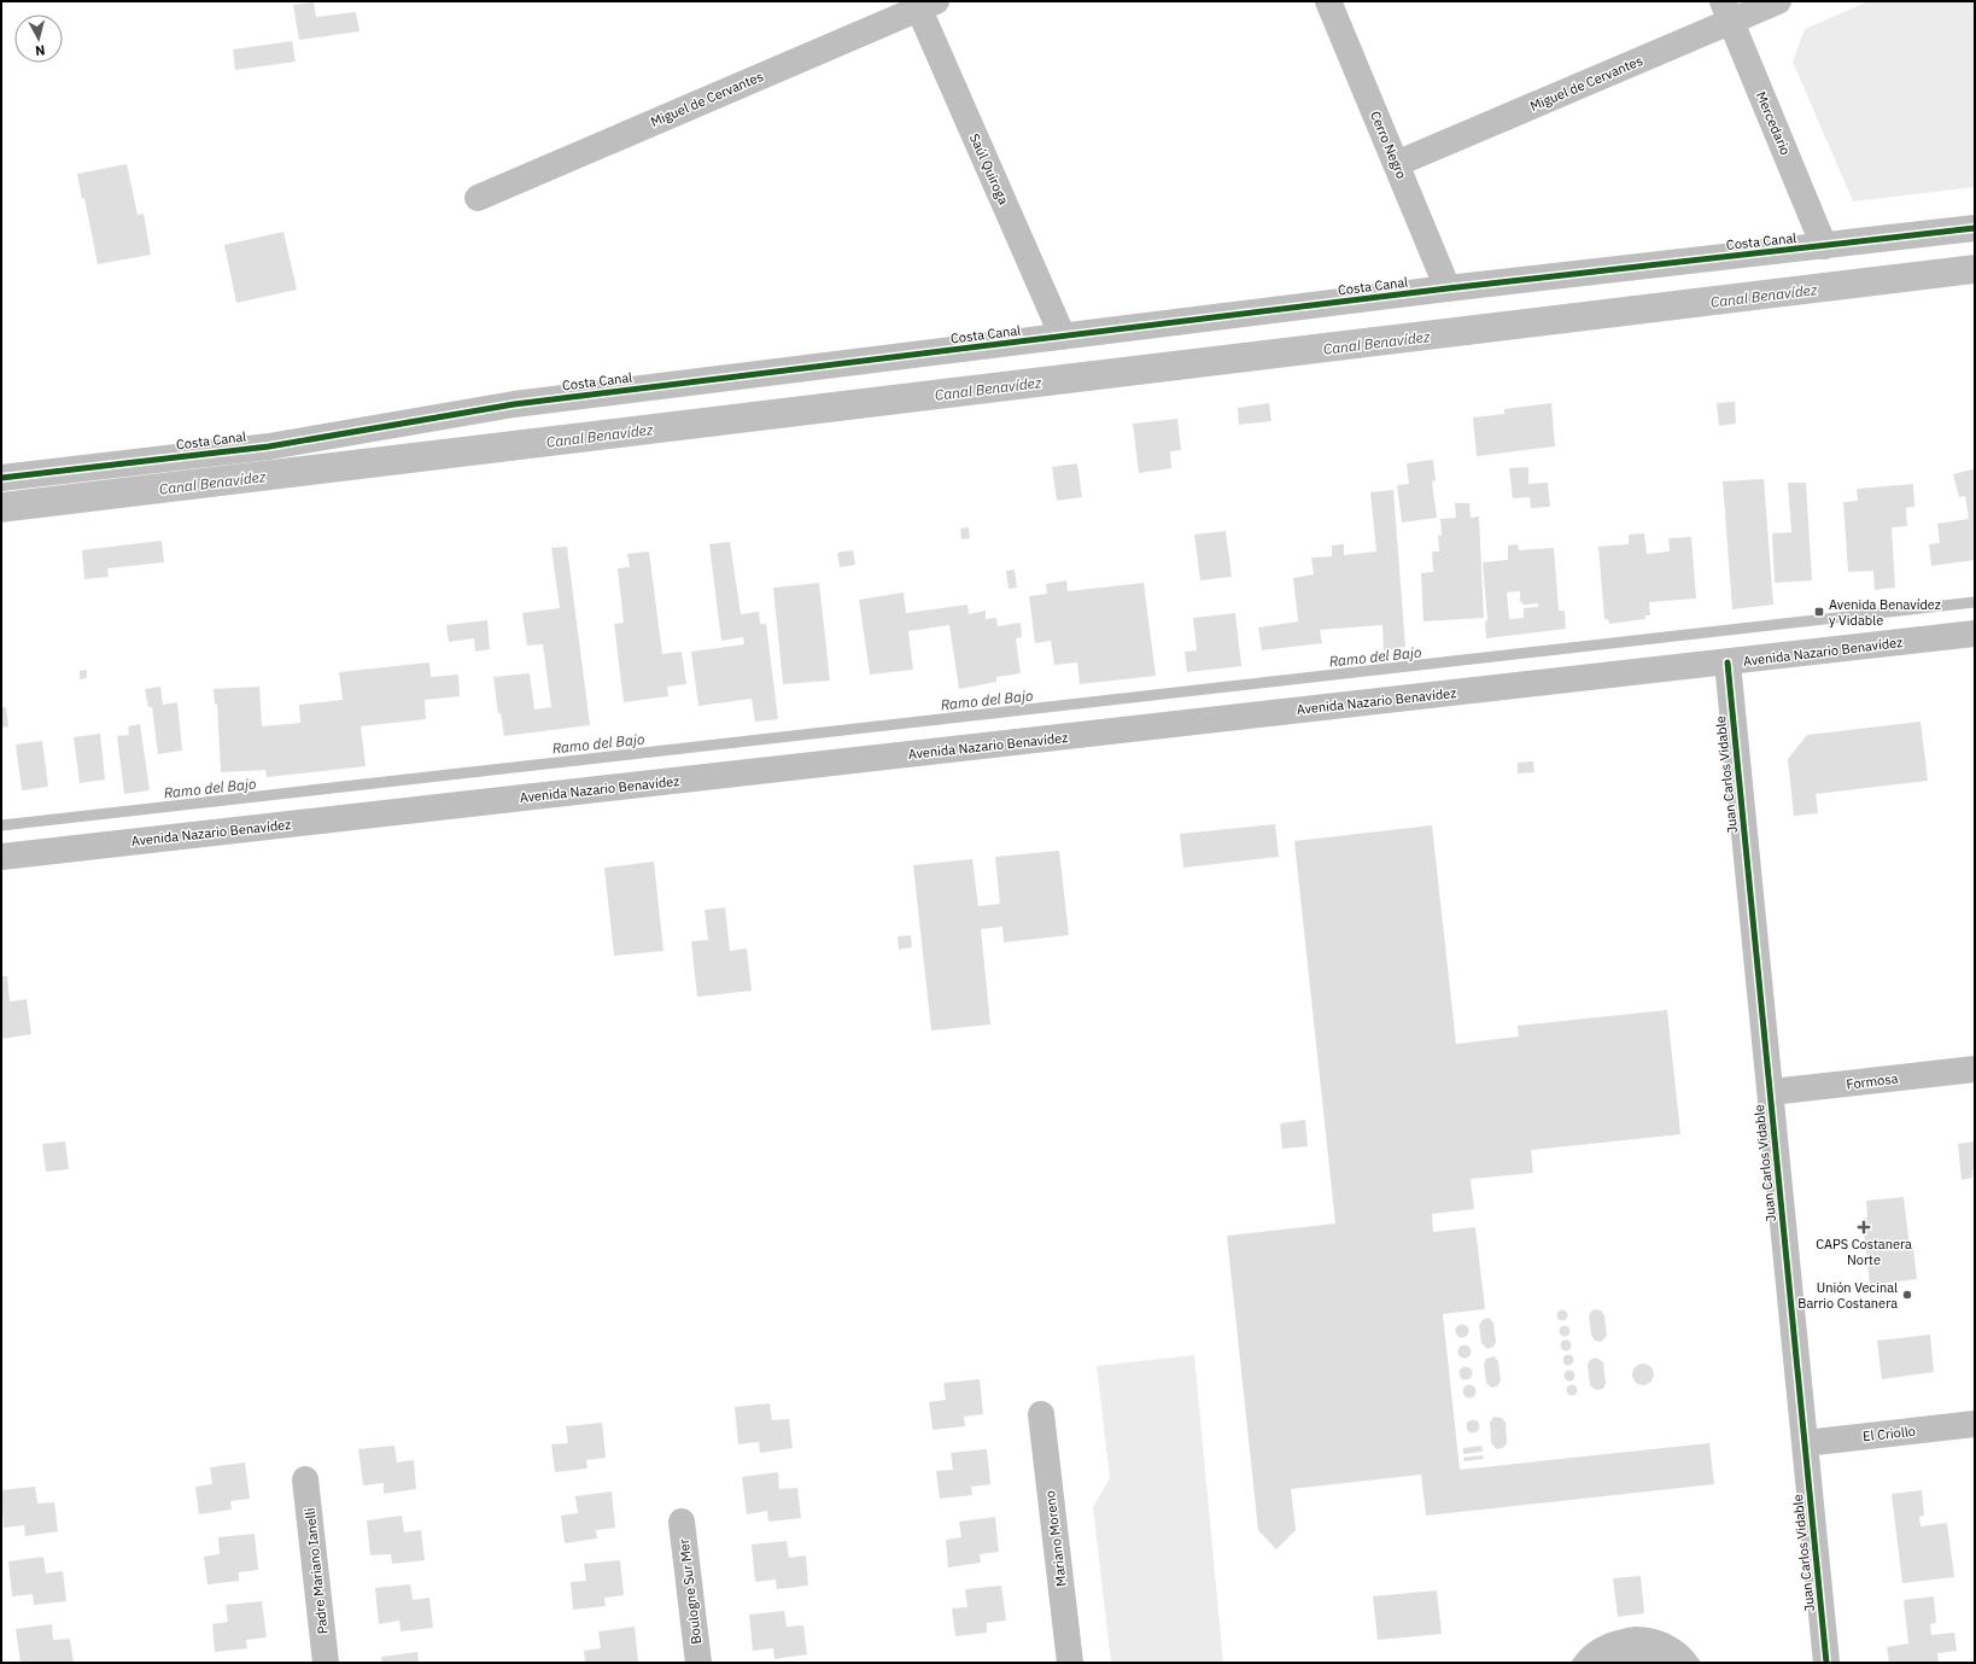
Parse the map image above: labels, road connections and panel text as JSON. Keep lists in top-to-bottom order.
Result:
{
  "streets": {
    "street": [
      "Miguel de Cervantes",
      "Mercedario",
      "Cerro Negro",
      "Saúl Quiroga",
      "Costa Canal",
      "Avenida Nazario Benavídez",
      "Juan Carlos Vidable",
      "Formosa",
      "El Criollo",
      "Mariano Moreno",
      "Padre Mariano Ianelli",
      "Boulogne Sur Mer"
    ]
  },
  "crossings": [
    ["Miguel de Cervantes", "Mercedario"],
    ["Miguel de Cervantes", "Cerro Negro"],
    ["Miguel de Cervantes", "Saúl Quiroga"],
    ["Mercedario", "Costa Canal"],
    ["Cerro Negro", "Costa Canal"],
    ["Saúl Quiroga", "Costa Canal"],
    ["Avenida Nazario Benavídez", "Juan Carlos Vidable"],
    ["Juan Carlos Vidable", "Formosa"],
    ["Juan Carlos Vidable", "El Criollo"]
  ],
  "water": ["Canal Benavídez", "Ramo del Bajo"],
  "places": {
    "transit": ["Avenida Benavídez y Vidable"],
    "health": ["CAPS Costanera Norte"],
    "other": ["Unión Vecinal Barrio Costanera"]
  },
  "north": "bottom"
}
